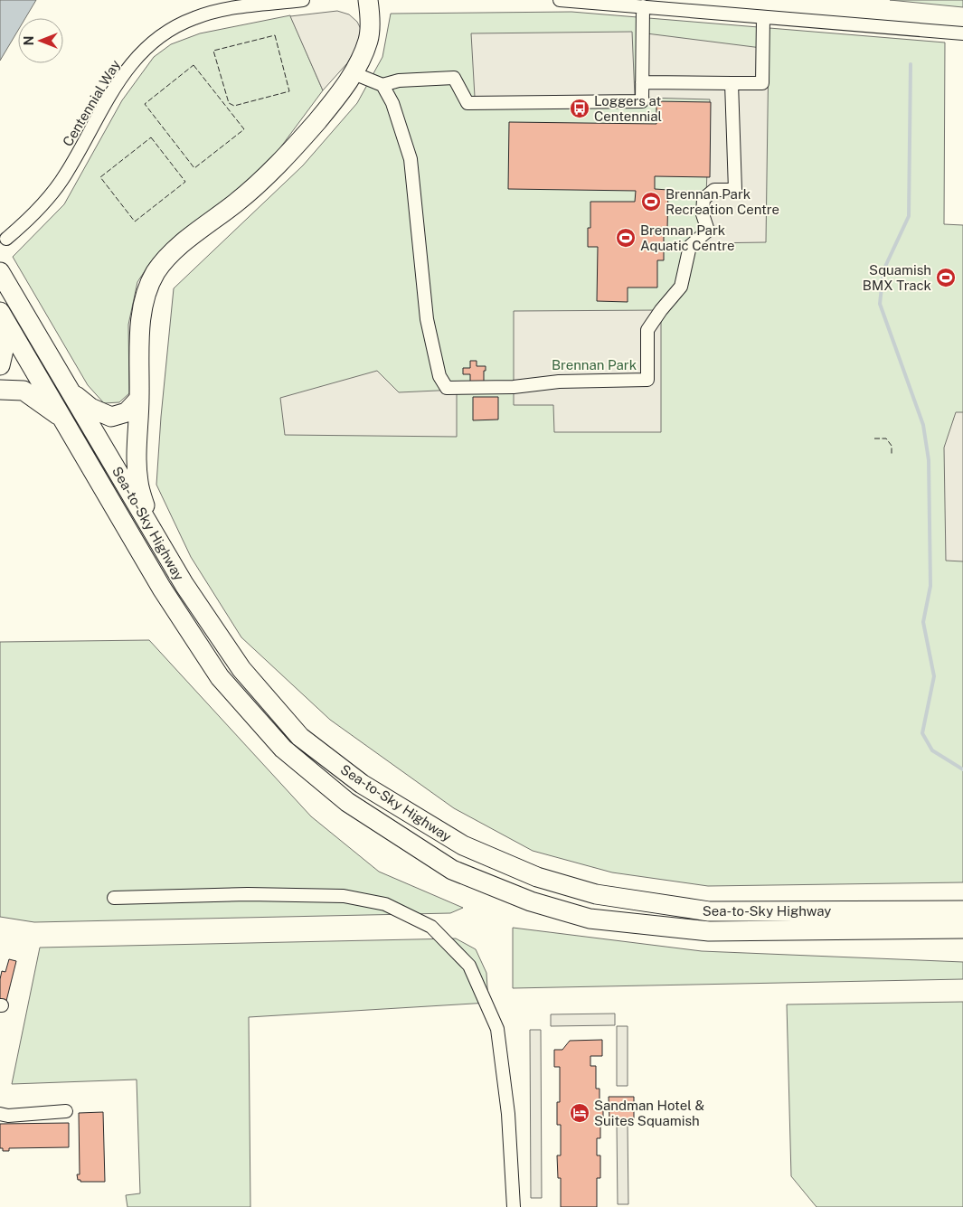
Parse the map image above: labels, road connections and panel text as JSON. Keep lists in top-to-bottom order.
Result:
{
  "streets": {
    "highway": ["Sea-to-Sky Highway"],
    "street": ["Centennial Way"]
  },
  "parks": ["Brennan Park"],
  "places": {
    "bus stop": ["Loggers at Centennial"],
    "sports": ["Brennan Park Recreation Centre", "Brennan Park Aquatic Centre", "Squamish BMX Track"],
    "hotel": ["Sandman Hotel & Suites Squamish"]
  },
  "north": "left"
}
